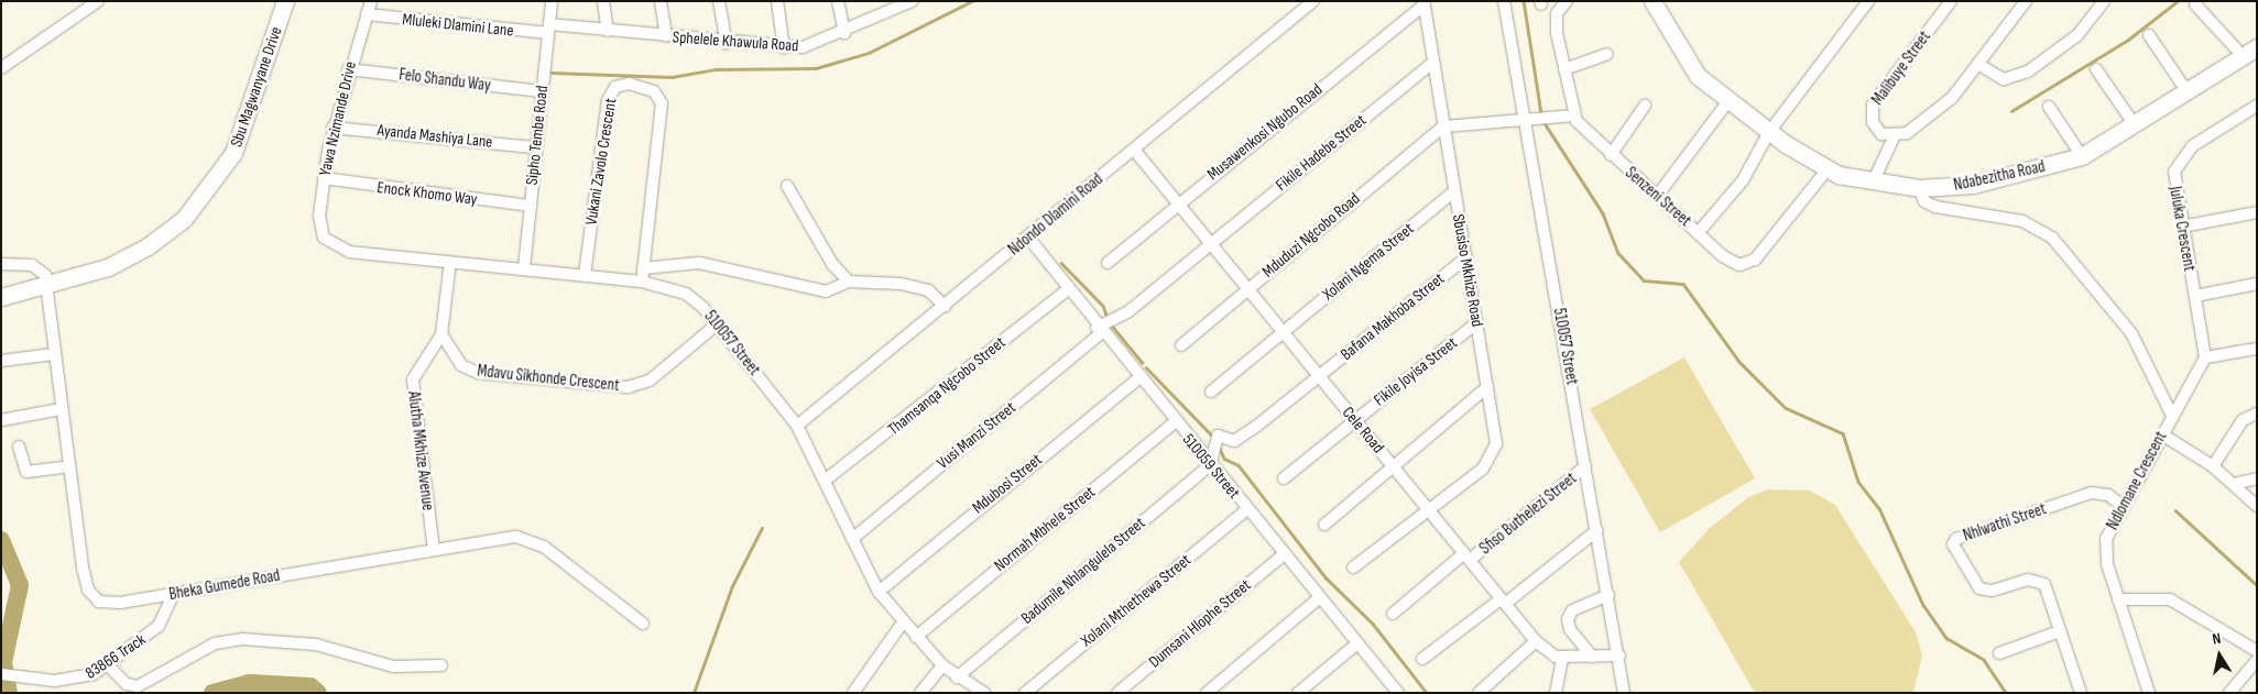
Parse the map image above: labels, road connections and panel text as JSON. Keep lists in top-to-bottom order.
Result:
{
  "streets": {
    "street": [
      "Mluleki Dlamini Lane",
      "Sphelele Khawula Road",
      "Malibuye Street",
      "Felo Shandu Way",
      "Sbu Magwanyane Drive",
      "Yawa Nzimande Drive",
      "Musawenkosi Ngubo Road",
      "Sipho Tembe Road",
      "Ayanda Mashiya Lane",
      "Fikile Hadebe Street",
      "Vukani Zavolo Crescent",
      "Ndabezitha Road",
      "Enock Khomo Way",
      "Senzeni Street",
      "Ndondo Dlamini Road",
      "Juluka Crescent",
      "Mduduzi Ngcobo Road",
      "Xolani Ngema Street",
      "Sbusiso Mkhize Road",
      "Bafana Makhoba Street",
      "510057 Street",
      "Fikile Joyisa Street",
      "Mdavu Sikhonde Crescent",
      "Thamsanqa Ngcobo Street",
      "Cele Road",
      "Vusi Manzi Street",
      "Alutha Mkhize Avenue",
      "510059 Street",
      "Ndlomane Crescent",
      "Mdubosi Street",
      "Sfiso Buthelezi Street",
      "Nhlwathi Street",
      "Normah Mbhele Street",
      "Badumile Nhlangulela Street",
      "Bheka Gumede Road",
      "Xolani Mthethewa Street",
      "Dumsani Hlophe Street",
      "83866 Track"
    ]
  },
  "crossings": [
    ["Mluleki Dlamini Lane", "Sphelele Khawula Road"],
    ["Mluleki Dlamini Lane", "Yawa Nzimande Drive"],
    ["Mluleki Dlamini Lane", "Sipho Tembe Road"],
    ["Sphelele Khawula Road", "Sipho Tembe Road"],
    ["Felo Shandu Way", "Yawa Nzimande Drive"],
    ["Felo Shandu Way", "Sipho Tembe Road"],
    ["Sbu Magwanyane Drive", "Bheka Gumede Road"],
    ["Yawa Nzimande Drive", "Ayanda Mashiya Lane"],
    ["Yawa Nzimande Drive", "Enock Khomo Way"],
    ["Yawa Nzimande Drive", "510057 Street"],
    ["Musawenkosi Ngubo Road", "Sbusiso Mkhize Road"],
    ["Musawenkosi Ngubo Road", "Cele Road"],
    ["Sipho Tembe Road", "Ayanda Mashiya Lane"],
    ["Sipho Tembe Road", "Enock Khomo Way"],
    ["Sipho Tembe Road", "510057 Street"],
    ["Fikile Hadebe Street", "Sbusiso Mkhize Road"],
    ["Fikile Hadebe Street", "Cele Road"],
    ["Vukani Zavolo Crescent", "510057 Street"],
    ["Ndabezitha Road", "Senzeni Street"],
    ["Ndondo Dlamini Road", "510057 Street"],
    ["Ndondo Dlamini Road", "Cele Road"],
    ["Ndondo Dlamini Road", "510059 Street"],
    ["Juluka Crescent", "Ndlomane Crescent"],
    ["Mduduzi Ngcobo Road", "Sbusiso Mkhize Road"],
    ["Mduduzi Ngcobo Road", "Cele Road"],
    ["Xolani Ngema Street", "Sbusiso Mkhize Road"],
    ["Xolani Ngema Street", "Cele Road"],
    ["Sbusiso Mkhize Road", "Bafana Makhoba Street"],
    ["Sbusiso Mkhize Road", "Fikile Joyisa Street"],
    ["Sbusiso Mkhize Road", "Cele Road"],
    ["Bafana Makhoba Street", "Cele Road"],
    ["Bafana Makhoba Street", "510059 Street"],
    ["Bafana Makhoba Street", "Badumile Nhlangulela Street"],
    ["510057 Street", "Mdavu Sikhonde Crescent"],
    ["510057 Street", "Thamsanqa Ngcobo Street"],
    ["510057 Street", "Vusi Manzi Street"],
    ["510057 Street", "Alutha Mkhize Avenue"],
    ["510057 Street", "Mdubosi Street"],
    ["510057 Street", "Sfiso Buthelezi Street"],
    ["510057 Street", "Normah Mbhele Street"],
    ["510057 Street", "Badumile Nhlangulela Street"],
    ["Fikile Joyisa Street", "Cele Road"],
    ["Mdavu Sikhonde Crescent", "Alutha Mkhize Avenue"],
    ["Thamsanqa Ngcobo Street", "510059 Street"],
    ["Cele Road", "Sfiso Buthelezi Street"],
    ["Vusi Manzi Street", "510059 Street"],
    ["Alutha Mkhize Avenue", "Bheka Gumede Road"],
    ["510059 Street", "Mdubosi Street"],
    ["510059 Street", "Normah Mbhele Street"],
    ["510059 Street", "Badumile Nhlangulela Street"],
    ["510059 Street", "Xolani Mthethewa Street"],
    ["510059 Street", "Dumsani Hlophe Street"],
    ["Ndlomane Crescent", "Nhlwathi Street"],
    ["Bheka Gumede Road", "83866 Track"]
  ],
  "north": "top"
}
